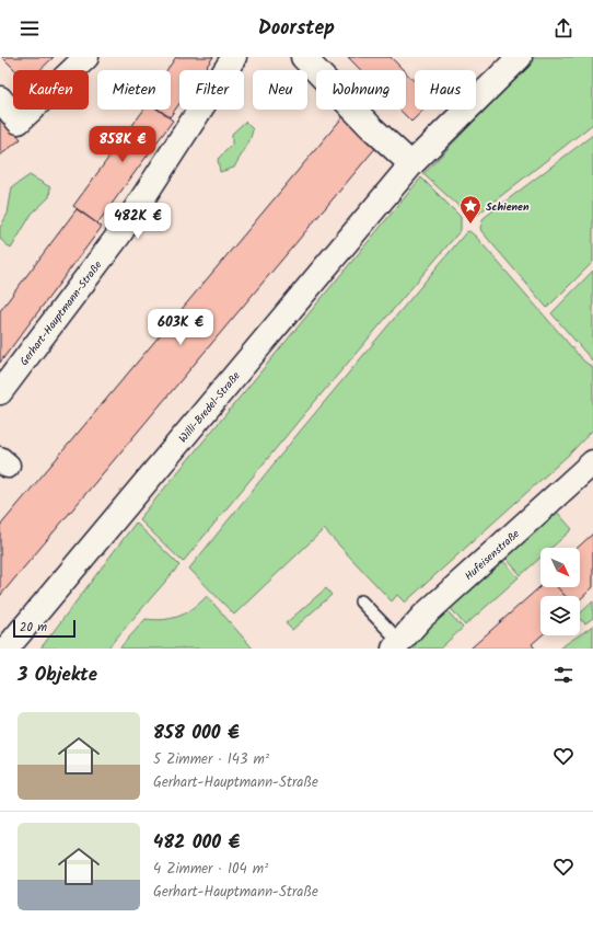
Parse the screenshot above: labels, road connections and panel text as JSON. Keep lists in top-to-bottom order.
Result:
{
  "streets": {
    "street": ["Gerhart-Hauptmann-Straße", "Willi-Bredel-Straße", "Hufeisenstraße"]
  },
  "places": {
    "place": ["Schienen"]
  },
  "scale_bar": "20 m",
  "north": "bottom right",
  "page": {
    "header": "Doorstep",
    "chip": [
      "Kaufen",
      "Mieten",
      "Filter",
      "Neu",
      "Wohnung",
      "Haus"
    ],
    "price": ["858K €", "482K €", "603K €"],
    "scale": "20 m",
    "heading": "3 Objekte",
    "list": [
      {
        "name": "858 000 €",
        "note": "5 Zimmer · 143 m² · Gerhart-Hauptmann-Straße"
      },
      {
        "name": "482 000 €",
        "note": "4 Zimmer · 104 m² · Gerhart-Hauptmann-Straße"
      }
    ]
  }
}
